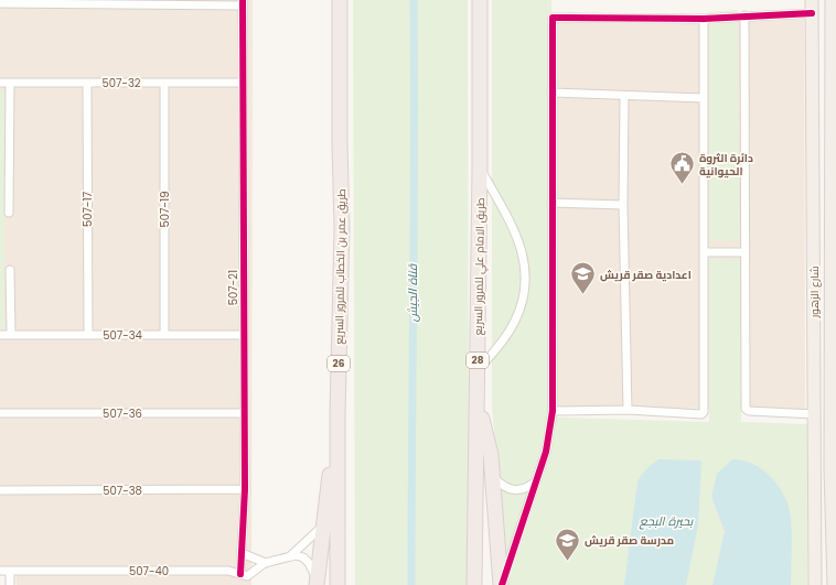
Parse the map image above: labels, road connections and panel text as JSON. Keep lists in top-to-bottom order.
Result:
{
  "streets": {
    "highway": [
      "طريق عمر بن الخطاب للمرور السريع",
      "طريق الامام علي للمرور السريع",
      "28",
      "26"
    ],
    "main road": ["شارع الزهور"],
    "street": [
      "507-32",
      "507-17",
      "507-19",
      "507-21",
      "507-34",
      "507-36",
      "507-38",
      "507-40"
    ]
  },
  "crossings": [
    ["507-32", "507-17"],
    ["507-32", "507-19"],
    ["507-32", "507-21"],
    ["507-17", "507-34"],
    ["507-19", "507-34"],
    ["507-21", "507-34"],
    ["507-21", "507-36"],
    ["507-21", "507-38"],
    ["507-21", "507-40"]
  ],
  "water": ["قناة الجيش", "بحيرة البجع"],
  "places": {
    "public building": ["دائرة الثروة الحيوانية"],
    "school or university": ["اعدادية صقر قريش", "مدرسة صقر قريش"]
  }
}
